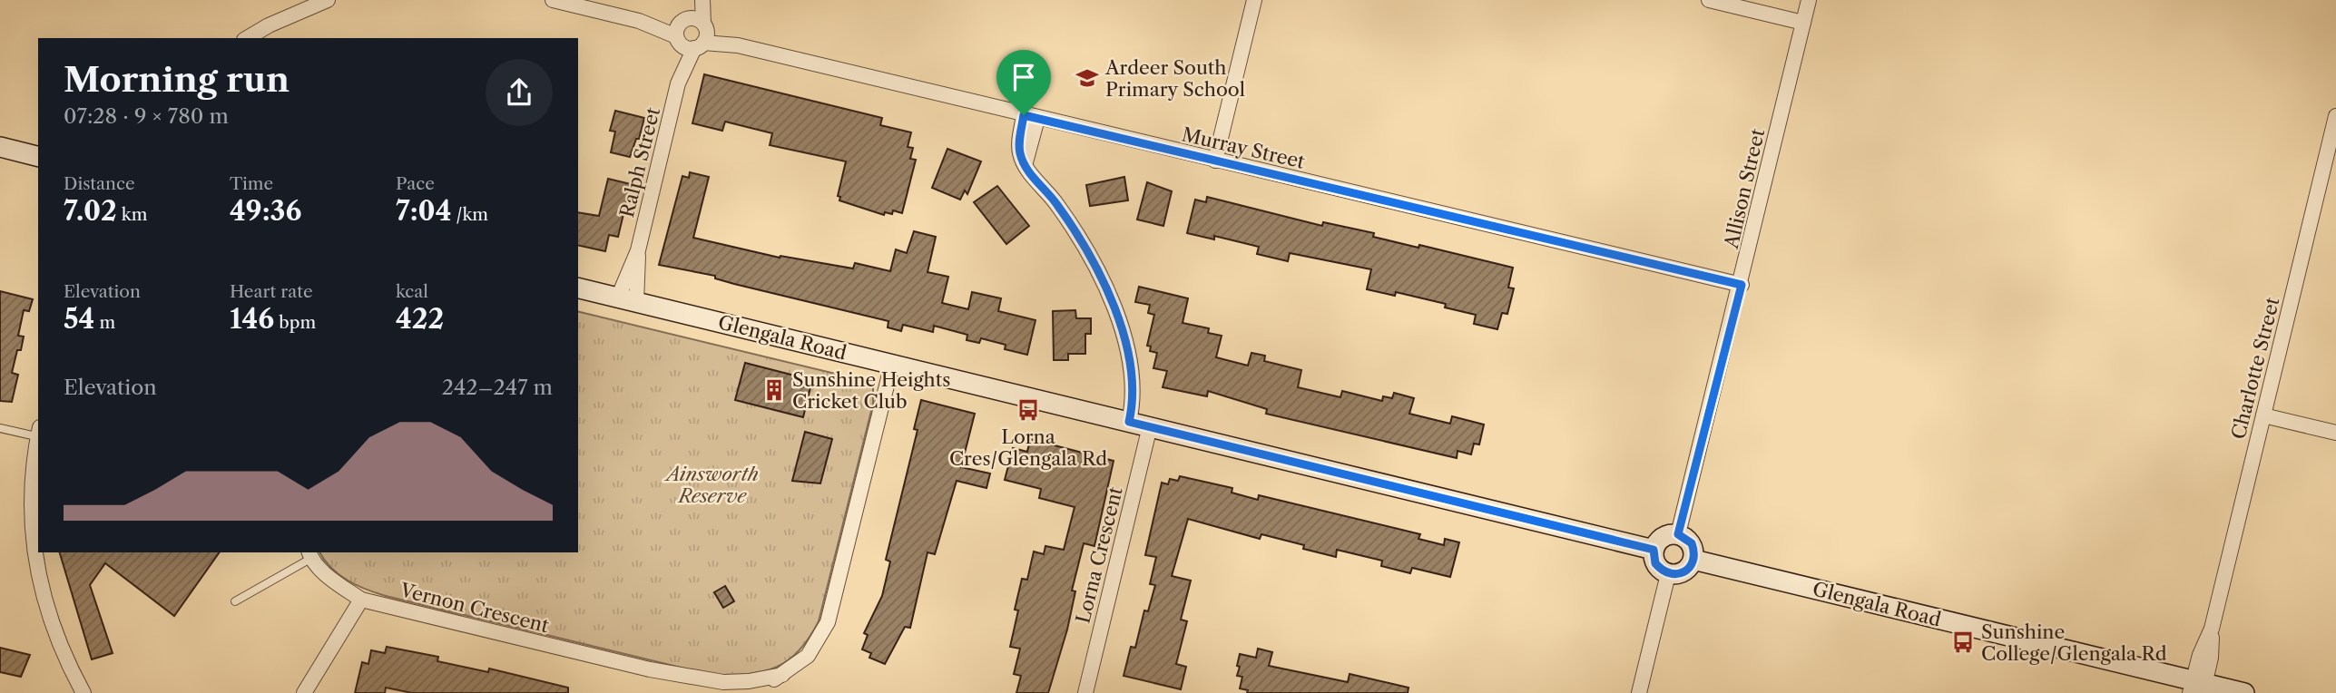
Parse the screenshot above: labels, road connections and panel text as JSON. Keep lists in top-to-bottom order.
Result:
{
  "streets": {
    "street": [
      "Murray Street",
      "Ralph Street",
      "Allison Street",
      "Glengala Road",
      "Charlotte Street",
      "Lorna Crescent",
      "Vernon Crescent"
    ]
  },
  "crossings": [
    ["Murray Street", "Ralph Street"],
    ["Murray Street", "Allison Street"],
    ["Ralph Street", "Glengala Road"],
    ["Allison Street", "Glengala Road"],
    ["Glengala Road", "Charlotte Street"],
    ["Glengala Road", "Lorna Crescent"],
    ["Glengala Road", "Vernon Crescent"]
  ],
  "parks": ["Ainsworth Reserve"],
  "places": {
    "school or university": ["Ardeer South Primary School"],
    "building": ["Sunshine Heights Cricket Club"],
    "bus stop": ["Lorna Cres/Glengala Rd", "Sunshine College/Glengala Rd"]
  },
  "page": {
    "heading": ["Morning run", "07:28 · 9 × 780 m"],
    "stats": [
      ["Distance", "7.02 km"],
      ["Time", "49:36"],
      ["Pace", "7:04 /km"],
      ["Elevation", "54 m"],
      ["Heart rate", "146 bpm"],
      ["kcal", "422"]
    ],
    "chart": ["Elevation", "242–247 m"]
  }
}
